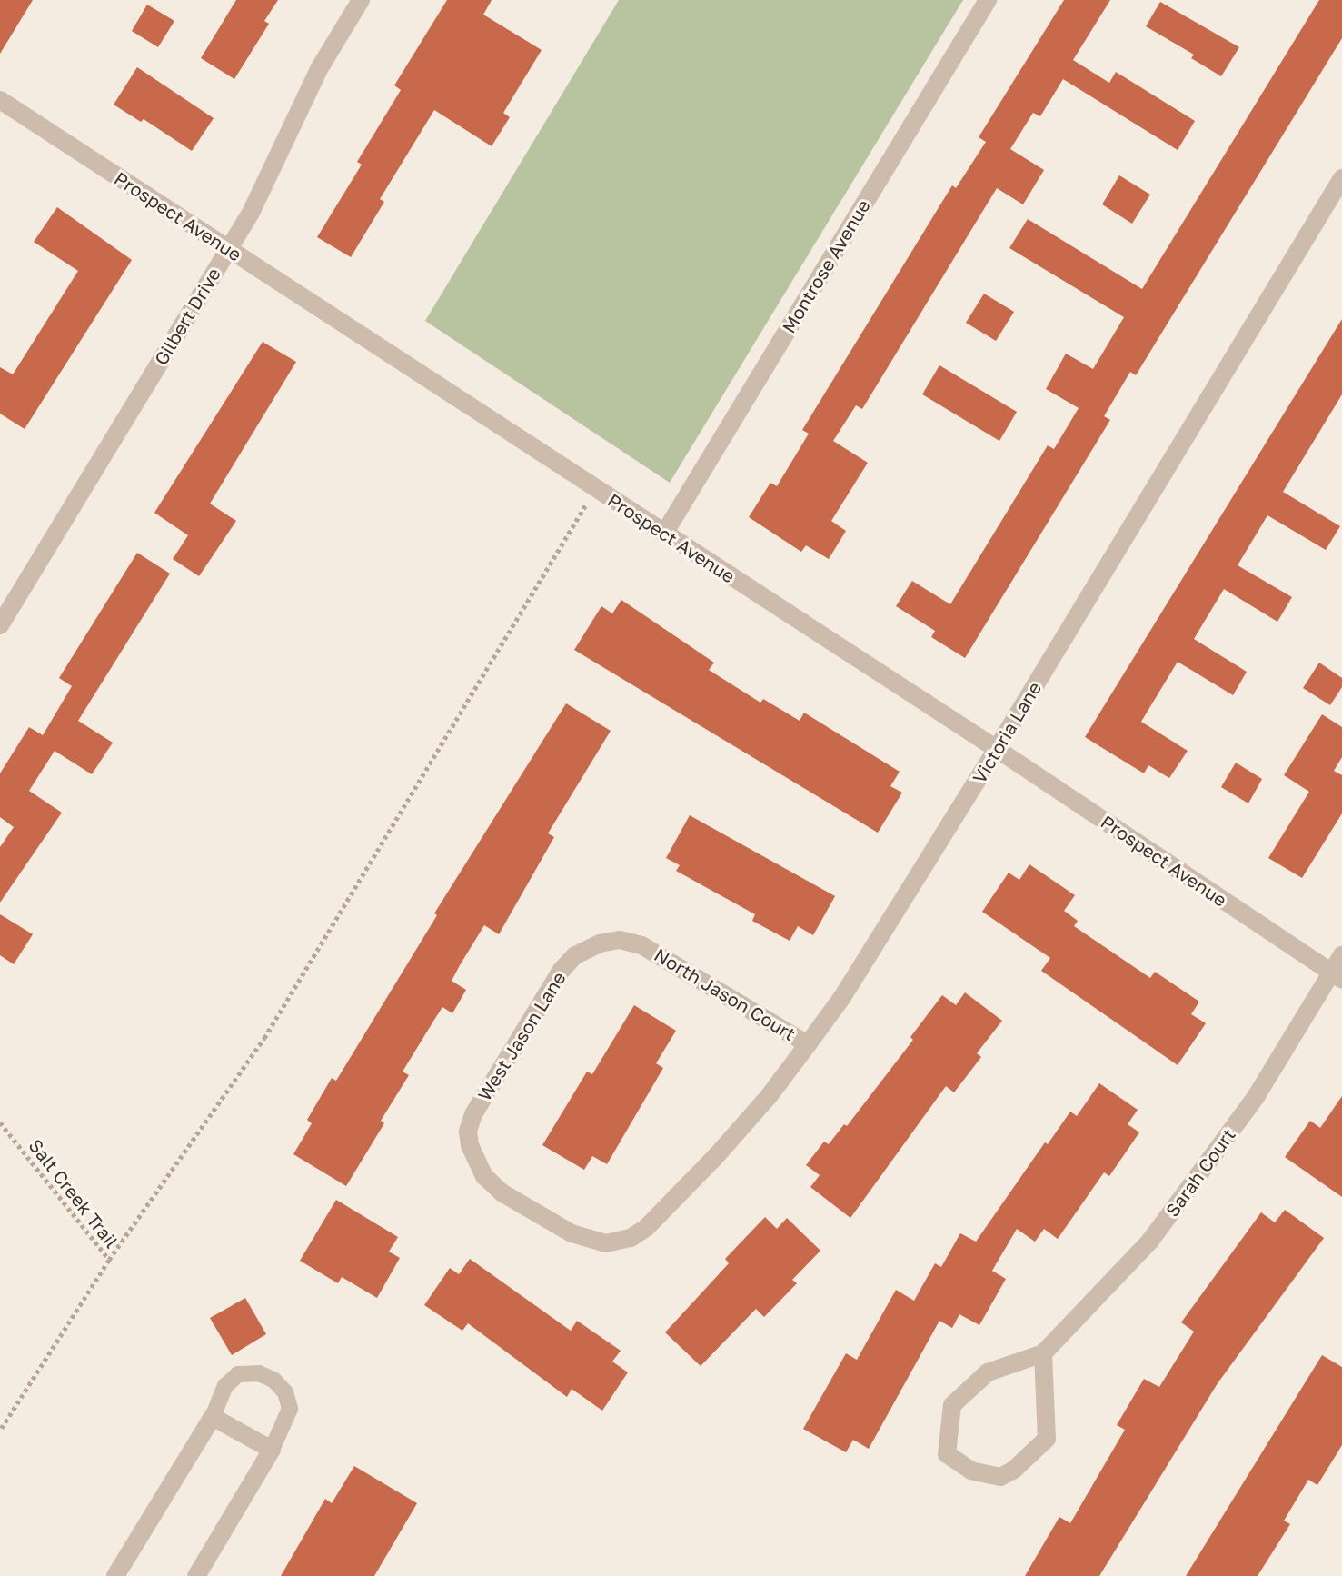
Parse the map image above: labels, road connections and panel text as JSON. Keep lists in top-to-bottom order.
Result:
{
  "streets": {
    "street": [
      "Prospect Avenue",
      "Montrose Avenue",
      "Gilbert Drive",
      "Victoria Lane",
      "North Jason Court",
      "West Jason Lane",
      "Sarah Court"
    ],
    "path": ["Salt Creek Trail"]
  },
  "crossings": [
    ["Prospect Avenue", "Montrose Avenue"],
    ["Prospect Avenue", "Gilbert Drive"],
    ["Prospect Avenue", "Victoria Lane"],
    ["Prospect Avenue", "Sarah Court"],
    ["Victoria Lane", "North Jason Court"],
    ["Victoria Lane", "West Jason Lane"],
    ["North Jason Court", "West Jason Lane"]
  ]
}
